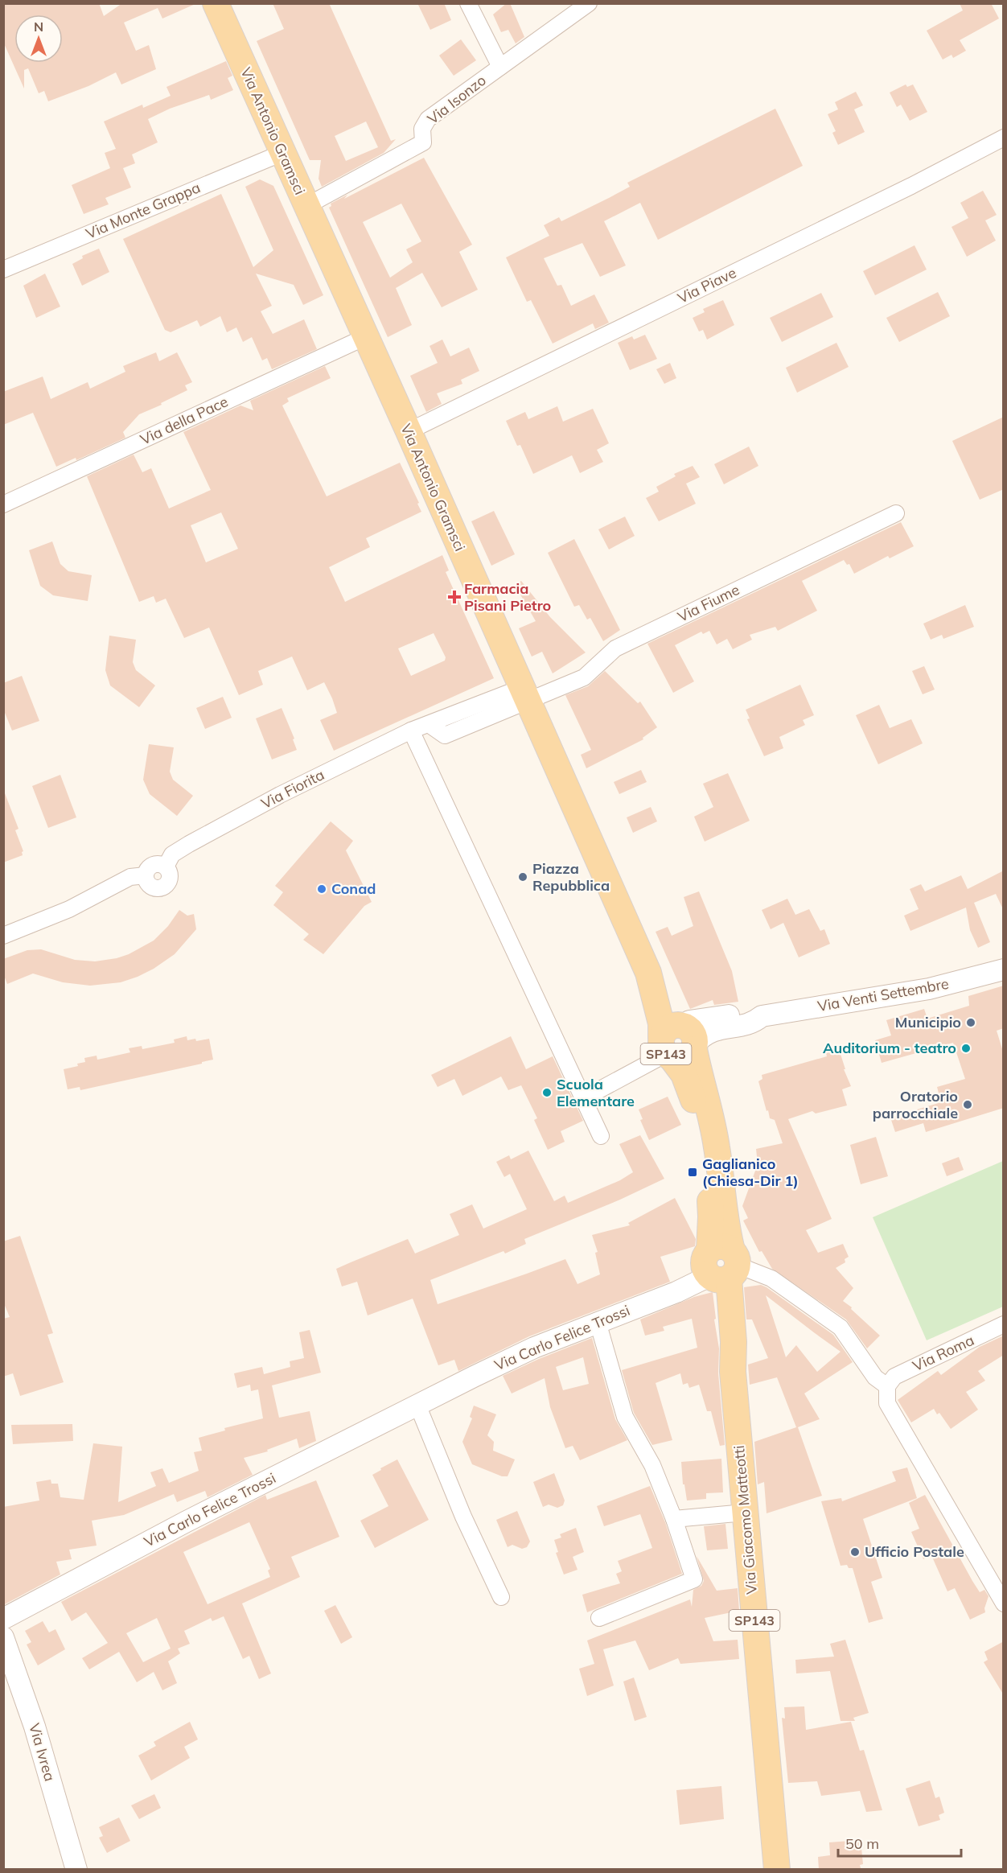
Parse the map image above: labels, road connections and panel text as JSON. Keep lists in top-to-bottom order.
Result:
{
  "streets": {
    "main road": ["Via Antonio Gramsci", "SP143", "Via Giacomo Matteotti"],
    "street": [
      "Via Isonzo",
      "Via Monte Grappa",
      "Via Piave",
      "Via della Pace",
      "Via Fiume",
      "Via Fiorita",
      "Via Venti Settembre",
      "Via Carlo Felice Trossi",
      "Via Roma",
      "Via Ivrea"
    ]
  },
  "crossings": [
    ["Via Isonzo", "Via Antonio Gramsci"],
    ["Via Antonio Gramsci", "Via Monte Grappa"],
    ["Via Antonio Gramsci", "Via Piave"],
    ["Via Antonio Gramsci", "Via della Pace"],
    ["Via Antonio Gramsci", "Via Fiume"],
    ["Via Antonio Gramsci", "Via Fiorita"],
    ["Via Antonio Gramsci", "Via Venti Settembre"],
    ["Via Antonio Gramsci", "Via Carlo Felice Trossi"],
    ["Via Antonio Gramsci", "Via Giacomo Matteotti"],
    ["Via Fiume", "Via Fiorita"],
    ["Via Carlo Felice Trossi", "Via Giacomo Matteotti"]
  ],
  "places": {
    "health": ["Farmacia Pisani Pietro"],
    "other": [
      "Piazza Repubblica",
      "Conad",
      "Municipio",
      "Auditorium - teatro",
      "Scuola Elementare",
      "Oratorio parrocchiale",
      "Ufficio Postale"
    ],
    "transit": ["Gaglianico (Chiesa-Dir 1)"]
  },
  "scale_bar": "50 m",
  "north": "top"
}
